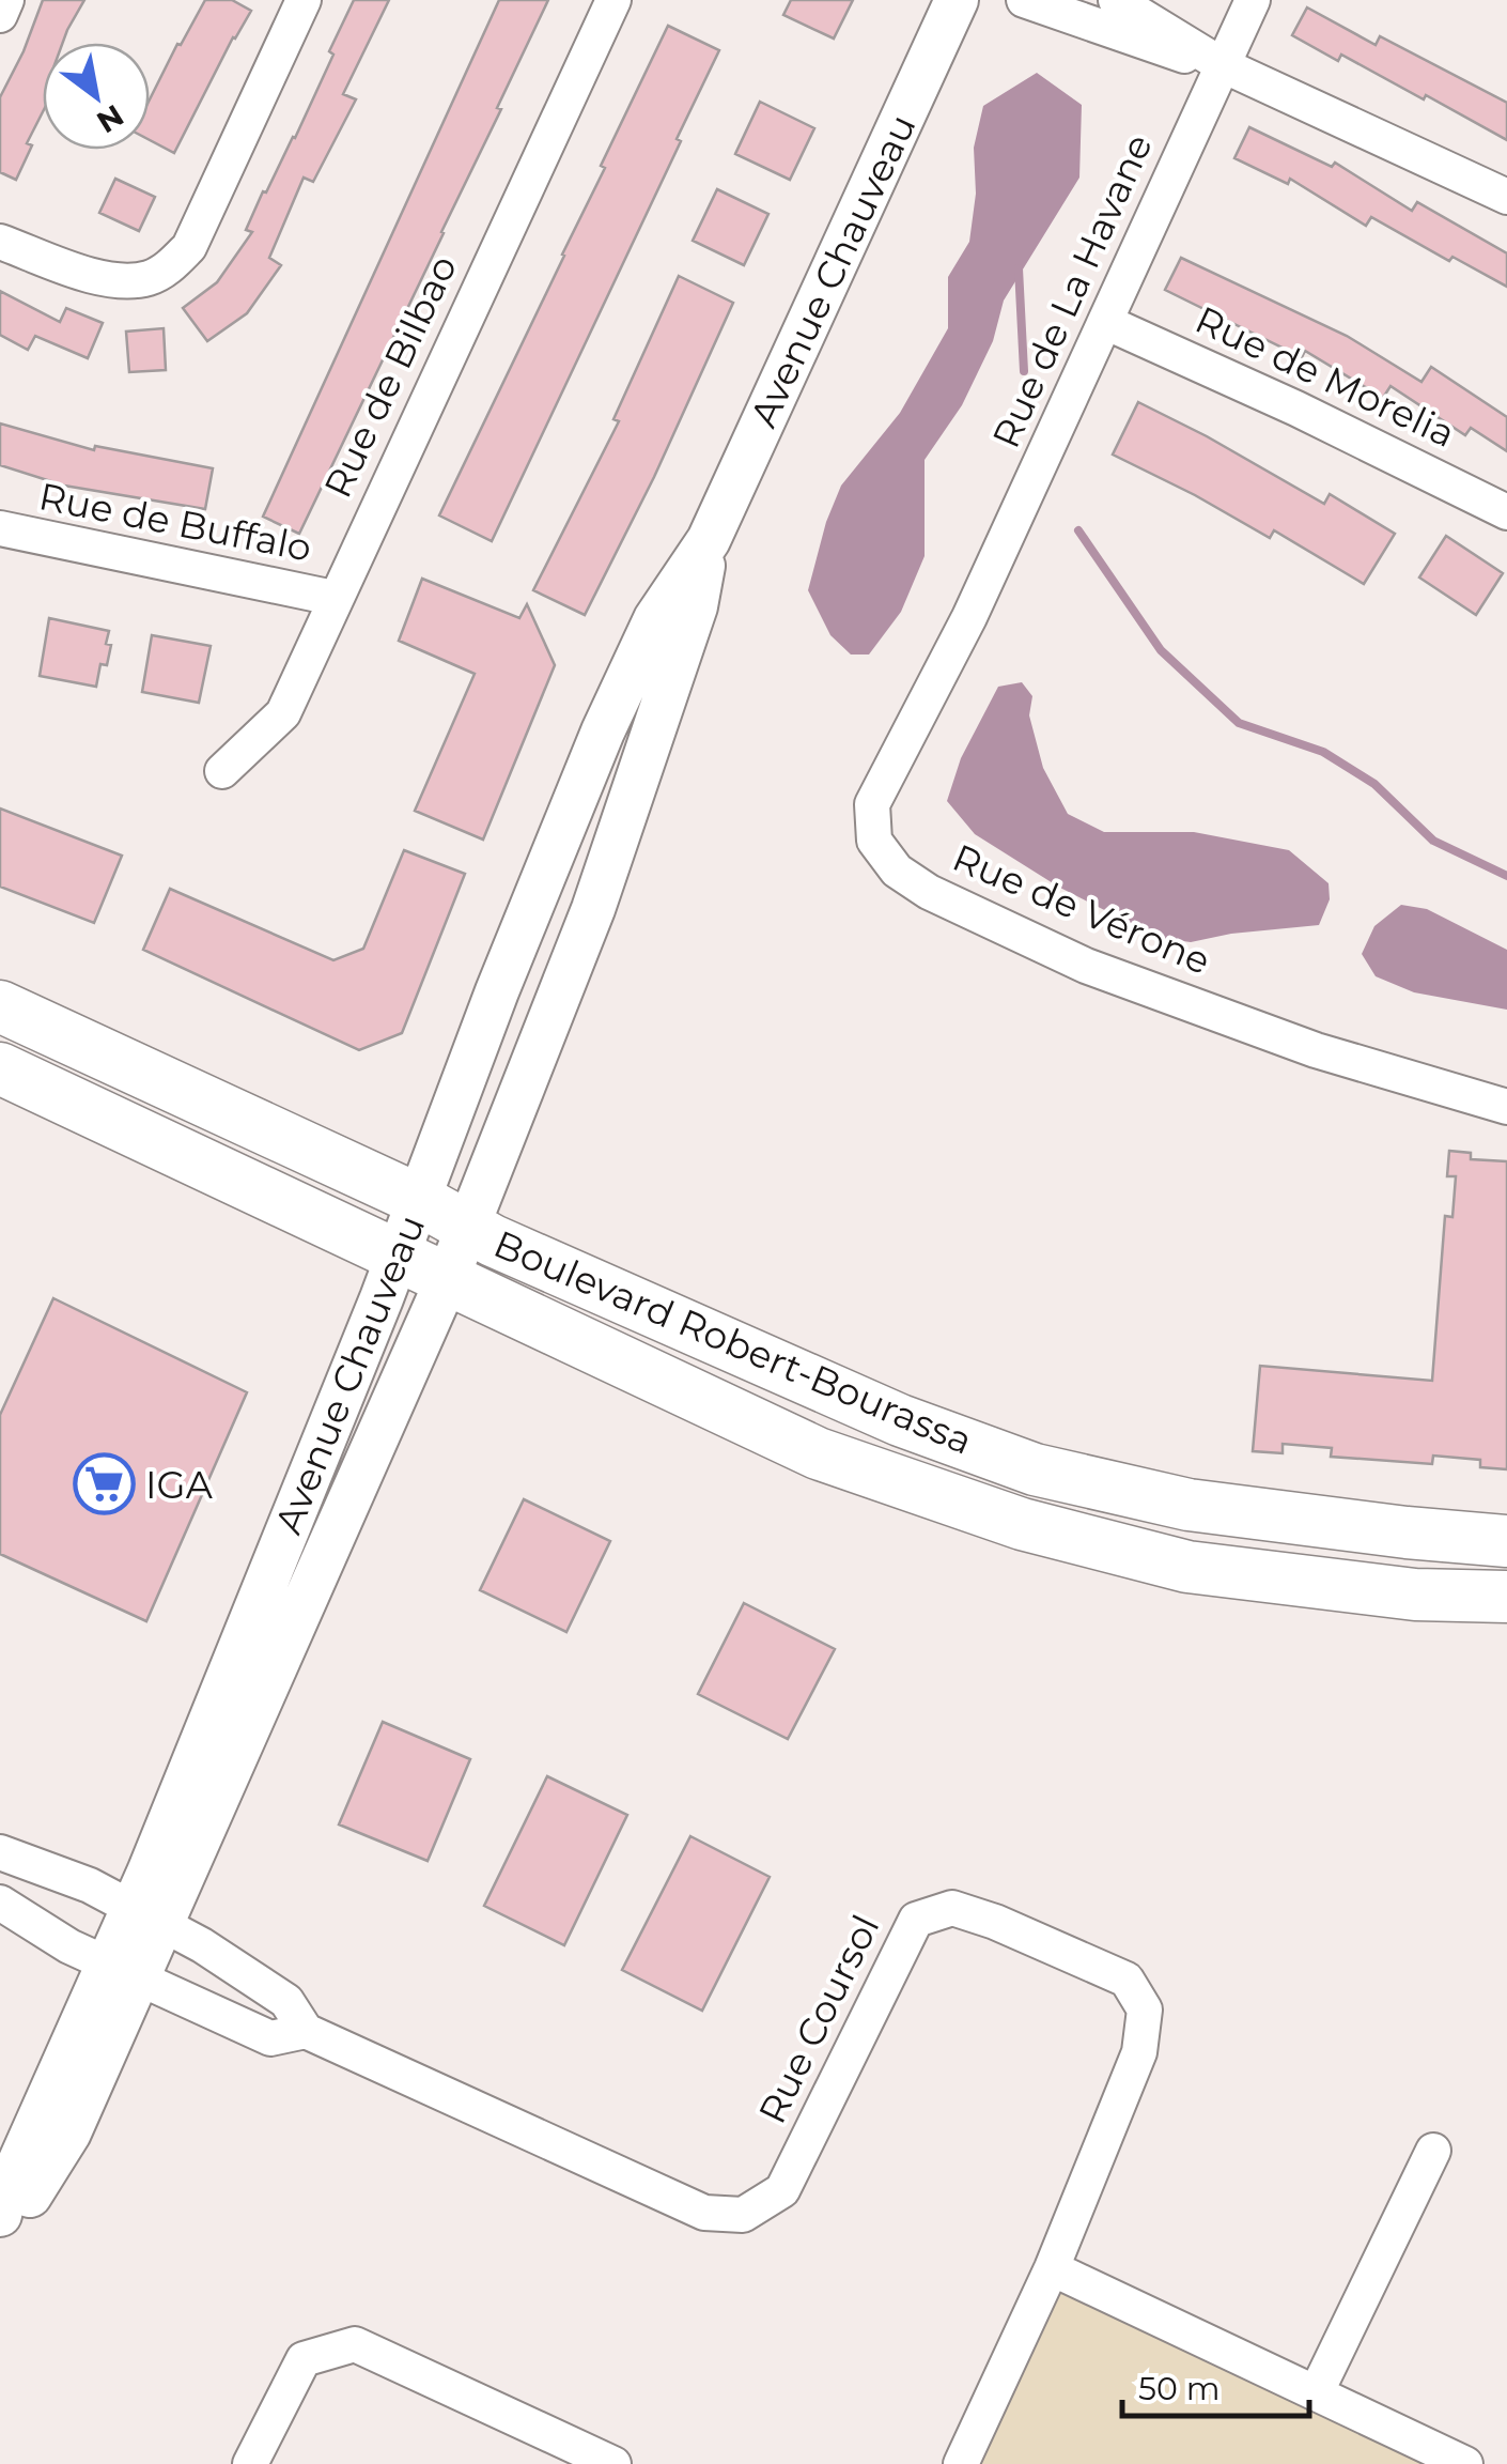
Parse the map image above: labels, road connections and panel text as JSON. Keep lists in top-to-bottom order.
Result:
{
  "streets": {
    "highway": ["Boulevard Robert-Bourassa"],
    "main road": ["Avenue Chauveau"],
    "street": [
      "Rue de La Havane",
      "Rue de Bilbao",
      "Rue de Morelia",
      "Rue de Buffalo",
      "Rue de Vérone",
      "Rue Coursol"
    ]
  },
  "crossings": [
    ["Avenue Chauveau", "Boulevard Robert-Bourassa"],
    ["Avenue Chauveau", "Rue Coursol"],
    ["Rue de La Havane", "Rue de Morelia"],
    ["Rue de La Havane", "Rue de Vérone"],
    ["Rue de Bilbao", "Rue de Buffalo"]
  ],
  "places": {
    "supermarket": ["IGA"]
  },
  "scale_bar": "50 m",
  "north": "bottom right"
}
